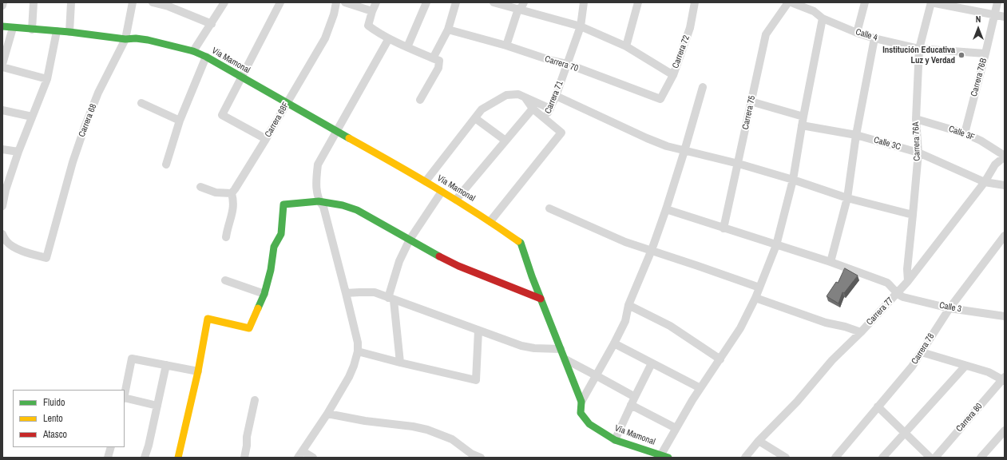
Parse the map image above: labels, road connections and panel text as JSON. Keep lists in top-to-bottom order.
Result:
{
  "streets": {
    "street": [
      "Calle 4",
      "Carrera 72",
      "Vía Mamonal",
      "Carrera 70",
      "Carrera 76B",
      "Carrera 71",
      "Carrera 75",
      "Carrera 68F",
      "Carrera 68",
      "Calle 3F",
      "Carrera 76A",
      "Calle 3C",
      "Calle 3",
      "Carrera 77",
      "Carrera 78",
      "Carrera 80"
    ]
  },
  "crossings": [
    ["Calle 4", "Carrera 76B"],
    ["Calle 4", "Carrera 76A"],
    ["Carrera 72", "Carrera 70"],
    ["Vía Mamonal", "Carrera 71"],
    ["Vía Mamonal", "Carrera 68F"],
    ["Vía Mamonal", "Carrera 68"],
    ["Carrera 70", "Carrera 71"],
    ["Carrera 76B", "Calle 3F"],
    ["Calle 3F", "Carrera 76A"],
    ["Calle 3F", "Carrera 77"],
    ["Carrera 76A", "Calle 3C"],
    ["Carrera 76A", "Carrera 77"],
    ["Calle 3C", "Carrera 77"],
    ["Calle 3", "Carrera 77"],
    ["Calle 3", "Carrera 78"]
  ],
  "places": ["Institución Educativa Luz y Verdad"],
  "legend": ["Fluido", "Lento", "Atasco"],
  "north": "top"
}
